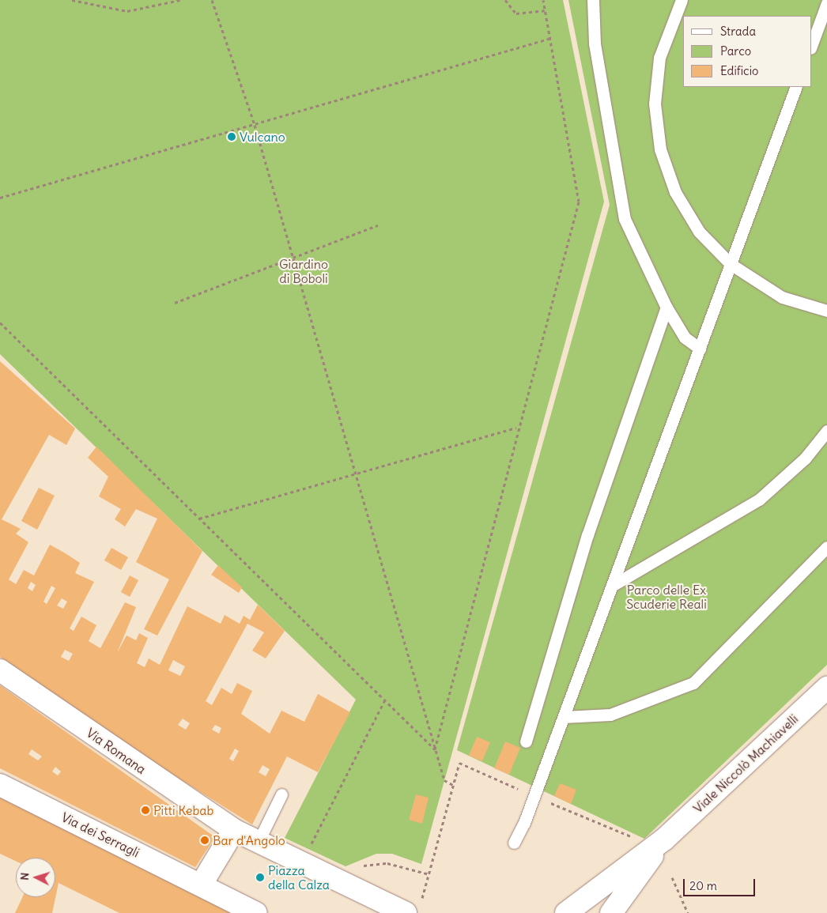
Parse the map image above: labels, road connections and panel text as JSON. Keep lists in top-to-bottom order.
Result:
{
  "streets": {
    "street": ["Via Romana", "Viale Niccolò Machiavelli", "Via dei Serragli"]
  },
  "parks": ["Giardino di Boboli", "Parco delle Ex Scuderie Reali"],
  "places": [
    "Vulcano",
    "Pitti Kebab",
    "Bar d'Angolo",
    "Piazza della Calza"
  ],
  "legend": ["Strada", "Parco", "Edificio"],
  "scale_bar": "20 m",
  "north": "left"
}
